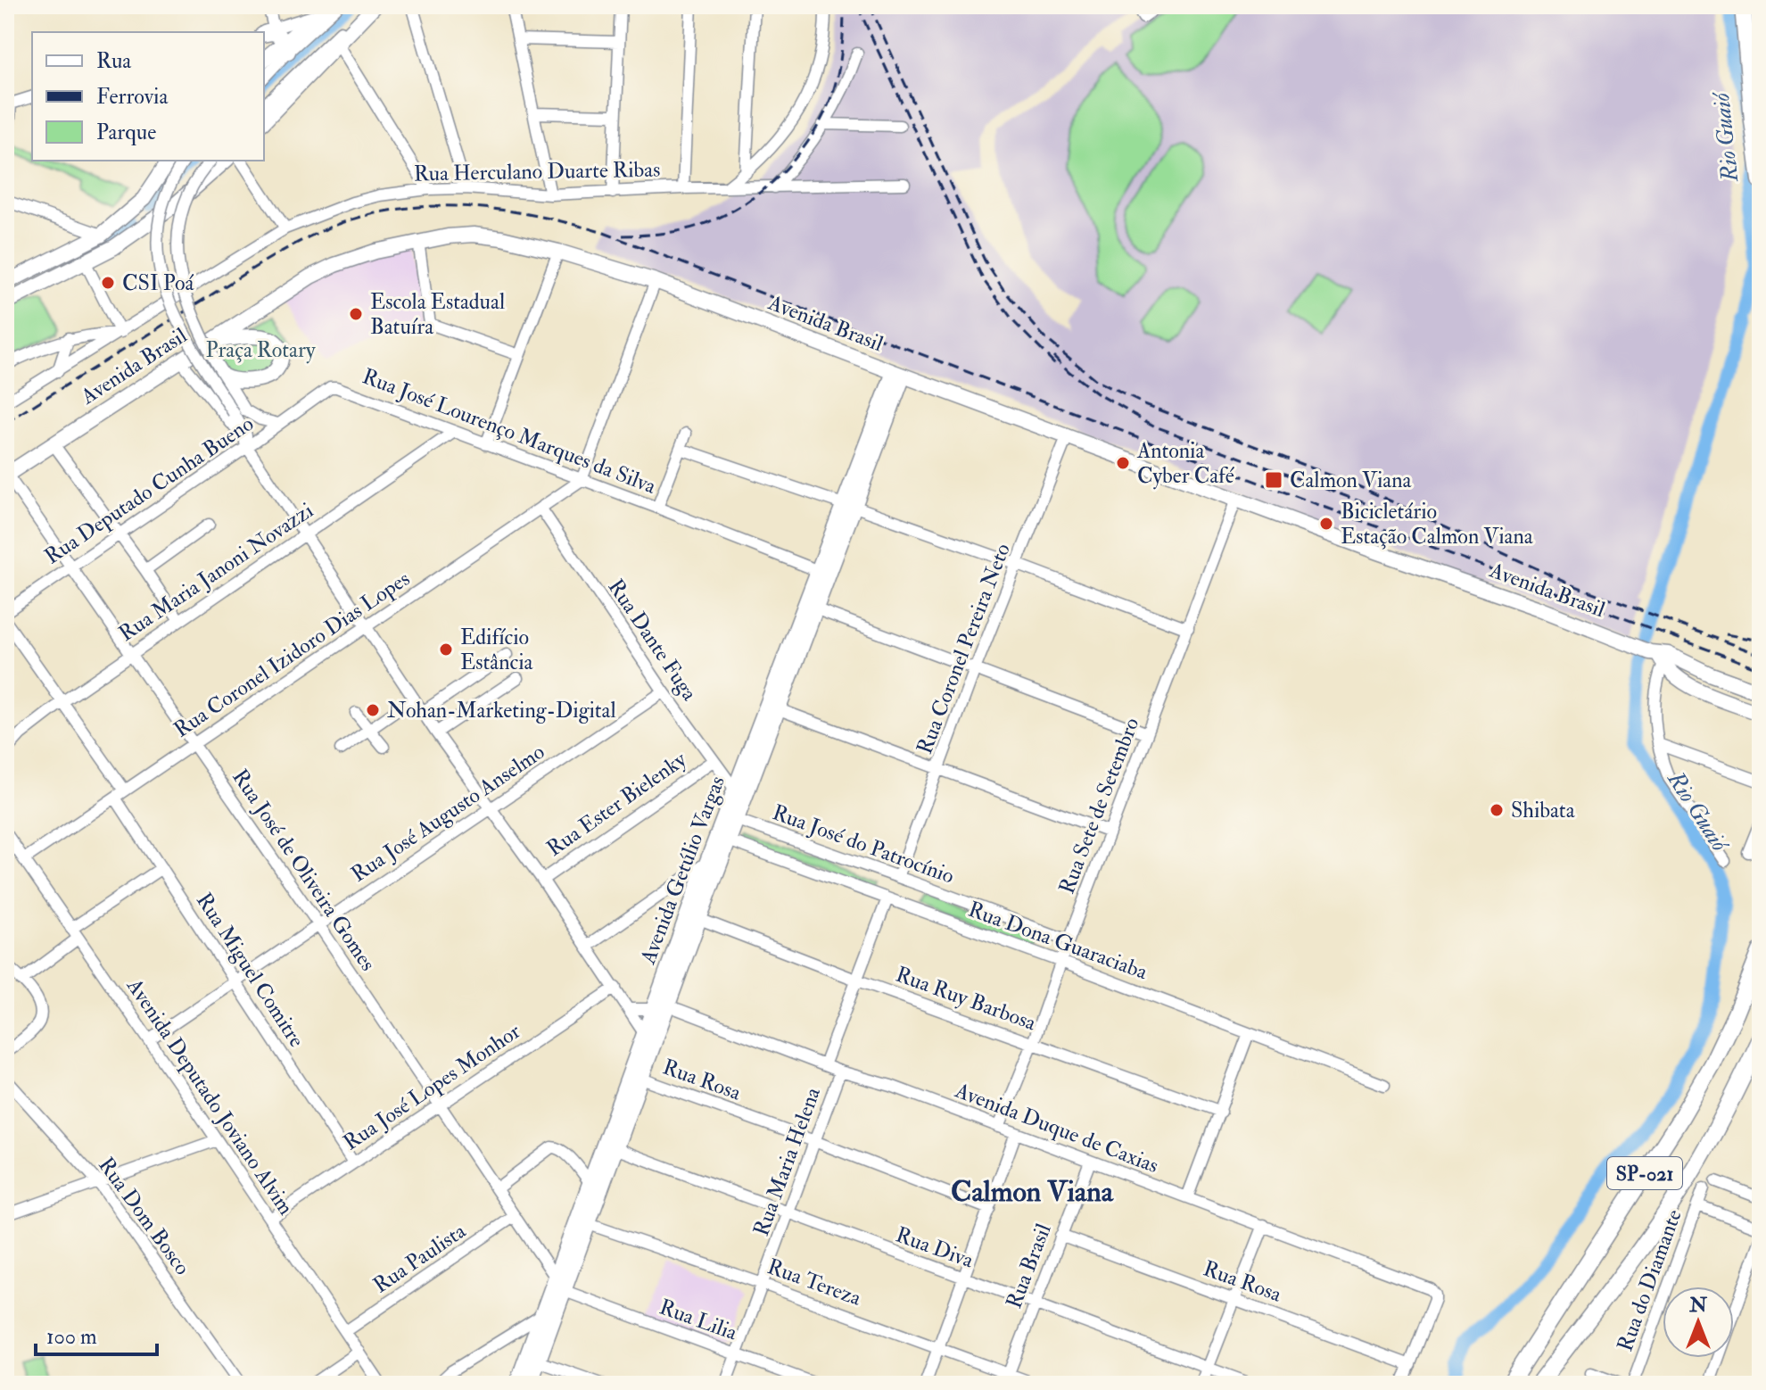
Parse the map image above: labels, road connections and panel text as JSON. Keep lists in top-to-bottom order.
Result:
{
  "streets": {
    "highway": ["SP-021"],
    "main road": ["Avenida Brasil", "Avenida Getúlio Vargas"],
    "street": [
      "Rua Herculano Duarte Ribas",
      "Rua José Lourenço Marques da Silva",
      "Rua Deputado Cunha Bueno",
      "Rua Maria Janoni Novazzi",
      "Rua Dante Fuga",
      "Rua Coronel Pereira Neto",
      "Rua Coronel Izidoro Dias Lopes",
      "Rua Ester Bielenky",
      "Rua Sete de Setembro",
      "Rua José Augusto Anselmo",
      "Rua José do Patrocínio",
      "Rua José de Oliveira Gomes",
      "Rua Dona Guaraciaba",
      "Rua Miguel Comitre",
      "Rua Ruy Barbosa",
      "Rua Rosa",
      "Rua José Lopes Monhor",
      "Avenida Deputado Joviano Alvim",
      "Avenida Duque de Caxias",
      "Rua Maria Helena",
      "Rua Dom Bosco",
      "Rua Diva",
      "Rua Paulista",
      "Rua Brasil",
      "Rua do Diamante",
      "Rua Tereza",
      "Rua Lilia"
    ]
  },
  "crossings": [
    ["Avenida Brasil", "Rua Coronel Pereira Neto"],
    ["Avenida Brasil", "Rua Sete de Setembro"],
    ["Avenida Brasil", "Rua José de Oliveira Gomes"],
    ["Avenida Brasil", "Avenida Getúlio Vargas"],
    ["Rua José Lourenço Marques da Silva", "Rua Deputado Cunha Bueno"],
    ["Rua José Lourenço Marques da Silva", "Rua Maria Janoni Novazzi"],
    ["Rua José Lourenço Marques da Silva", "Rua Coronel Izidoro Dias Lopes"],
    ["Rua José Lourenço Marques da Silva", "Avenida Getúlio Vargas"],
    ["Rua Deputado Cunha Bueno", "Rua José de Oliveira Gomes"],
    ["Rua Maria Janoni Novazzi", "Rua José de Oliveira Gomes"],
    ["Rua Maria Janoni Novazzi", "Rua Miguel Comitre"],
    ["Rua Dante Fuga", "Rua Coronel Izidoro Dias Lopes"],
    ["Rua Dante Fuga", "Rua Ester Bielenky"],
    ["Rua Dante Fuga", "Rua José Augusto Anselmo"],
    ["Rua Dante Fuga", "Avenida Getúlio Vargas"],
    ["Rua Coronel Pereira Neto", "Rua José do Patrocínio"],
    ["Rua Coronel Izidoro Dias Lopes", "Rua José de Oliveira Gomes"],
    ["Rua Coronel Izidoro Dias Lopes", "Rua Miguel Comitre"],
    ["Rua Coronel Izidoro Dias Lopes", "Avenida Deputado Joviano Alvim"],
    ["Rua Sete de Setembro", "Rua José do Patrocínio"],
    ["Rua Sete de Setembro", "Rua Dona Guaraciaba"],
    ["Rua Sete de Setembro", "Rua Ruy Barbosa"],
    ["Rua Sete de Setembro", "Avenida Duque de Caxias"],
    ["Rua José Augusto Anselmo", "Rua José de Oliveira Gomes"],
    ["Rua José Augusto Anselmo", "Rua Miguel Comitre"],
    ["Rua José Augusto Anselmo", "Avenida Deputado Joviano Alvim"],
    ["Rua José do Patrocínio", "Avenida Getúlio Vargas"],
    ["Rua José de Oliveira Gomes", "Avenida Getúlio Vargas"],
    ["Rua José de Oliveira Gomes", "Rua José Lopes Monhor"],
    ["Rua José de Oliveira Gomes", "Rua Paulista"],
    ["Rua José de Oliveira Gomes", "Rua Lilia"],
    ["Avenida Getúlio Vargas", "Rua Dona Guaraciaba"],
    ["Avenida Getúlio Vargas", "Rua Ruy Barbosa"],
    ["Avenida Getúlio Vargas", "Rua Rosa"],
    ["Avenida Getúlio Vargas", "Avenida Duque de Caxias"],
    ["Avenida Getúlio Vargas", "Rua Diva"],
    ["Avenida Getúlio Vargas", "Rua Tereza"],
    ["Avenida Getúlio Vargas", "Rua Lilia"],
    ["Rua Miguel Comitre", "Rua José Lopes Monhor"],
    ["Rua Rosa", "Avenida Duque de Caxias"],
    ["Rua Rosa", "Rua Maria Helena"],
    ["Rua Rosa", "Rua Brasil"],
    ["Rua José Lopes Monhor", "Avenida Deputado Joviano Alvim"],
    ["Avenida Deputado Joviano Alvim", "Rua Paulista"],
    ["Avenida Duque de Caxias", "Rua Maria Helena"],
    ["Avenida Duque de Caxias", "Rua Brasil"],
    ["Rua Maria Helena", "Rua Diva"],
    ["Rua Maria Helena", "Rua Tereza"],
    ["Rua Maria Helena", "Rua Lilia"],
    ["Rua Diva", "Rua Brasil"],
    ["Rua Brasil", "Rua Tereza"]
  ],
  "districts": ["Calmon Viana"],
  "water": ["Rio Guaió"],
  "parks": ["Praça Rotary"],
  "places": {
    "other": [
      "CSI Poá",
      "Escola Estadual Batuíra",
      "Antonia Cyber Café",
      "Bicicletário Estação Calmon Viana",
      "Edifício Estância",
      "Nohan-Marketing-Digital",
      "Shibata"
    ],
    "transit": ["Calmon Viana"]
  },
  "legend": ["Rua", "Ferrovia", "Parque"],
  "scale_bar": "100 m",
  "north": "top"
}
